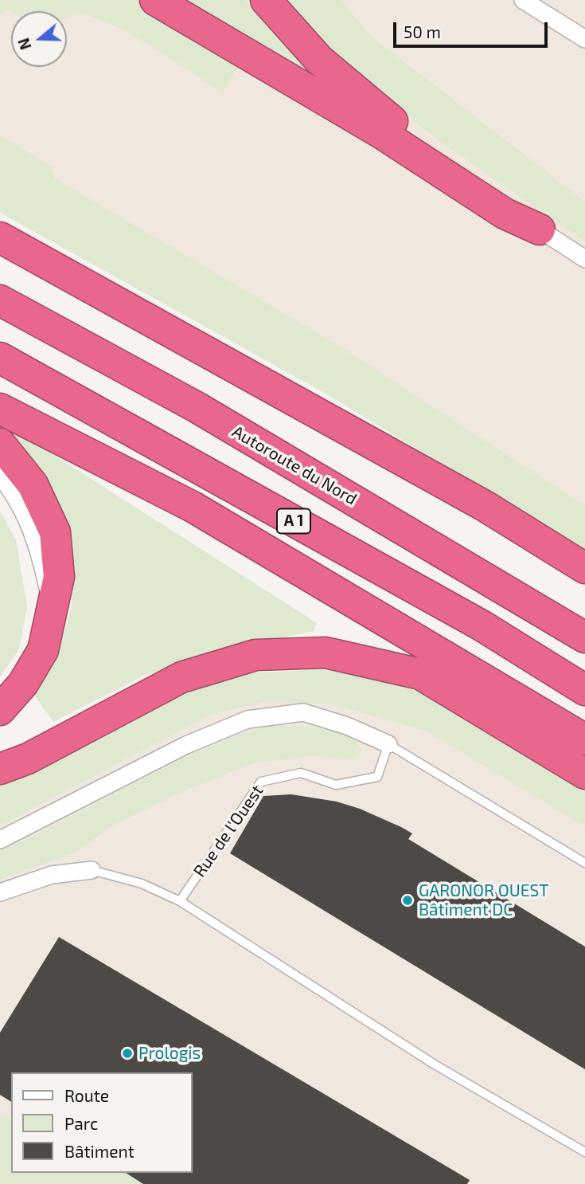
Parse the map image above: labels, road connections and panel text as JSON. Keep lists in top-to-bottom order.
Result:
{
  "streets": {
    "highway": ["Autoroute du Nord", "A 1"],
    "lane": ["Rue de l'Ouest"]
  },
  "places": ["GARONOR OUEST Bâtiment DC", "Prologis"],
  "legend": ["Route", "Parc", "Bâtiment"],
  "scale_bar": "50 m",
  "north": "left"
}
